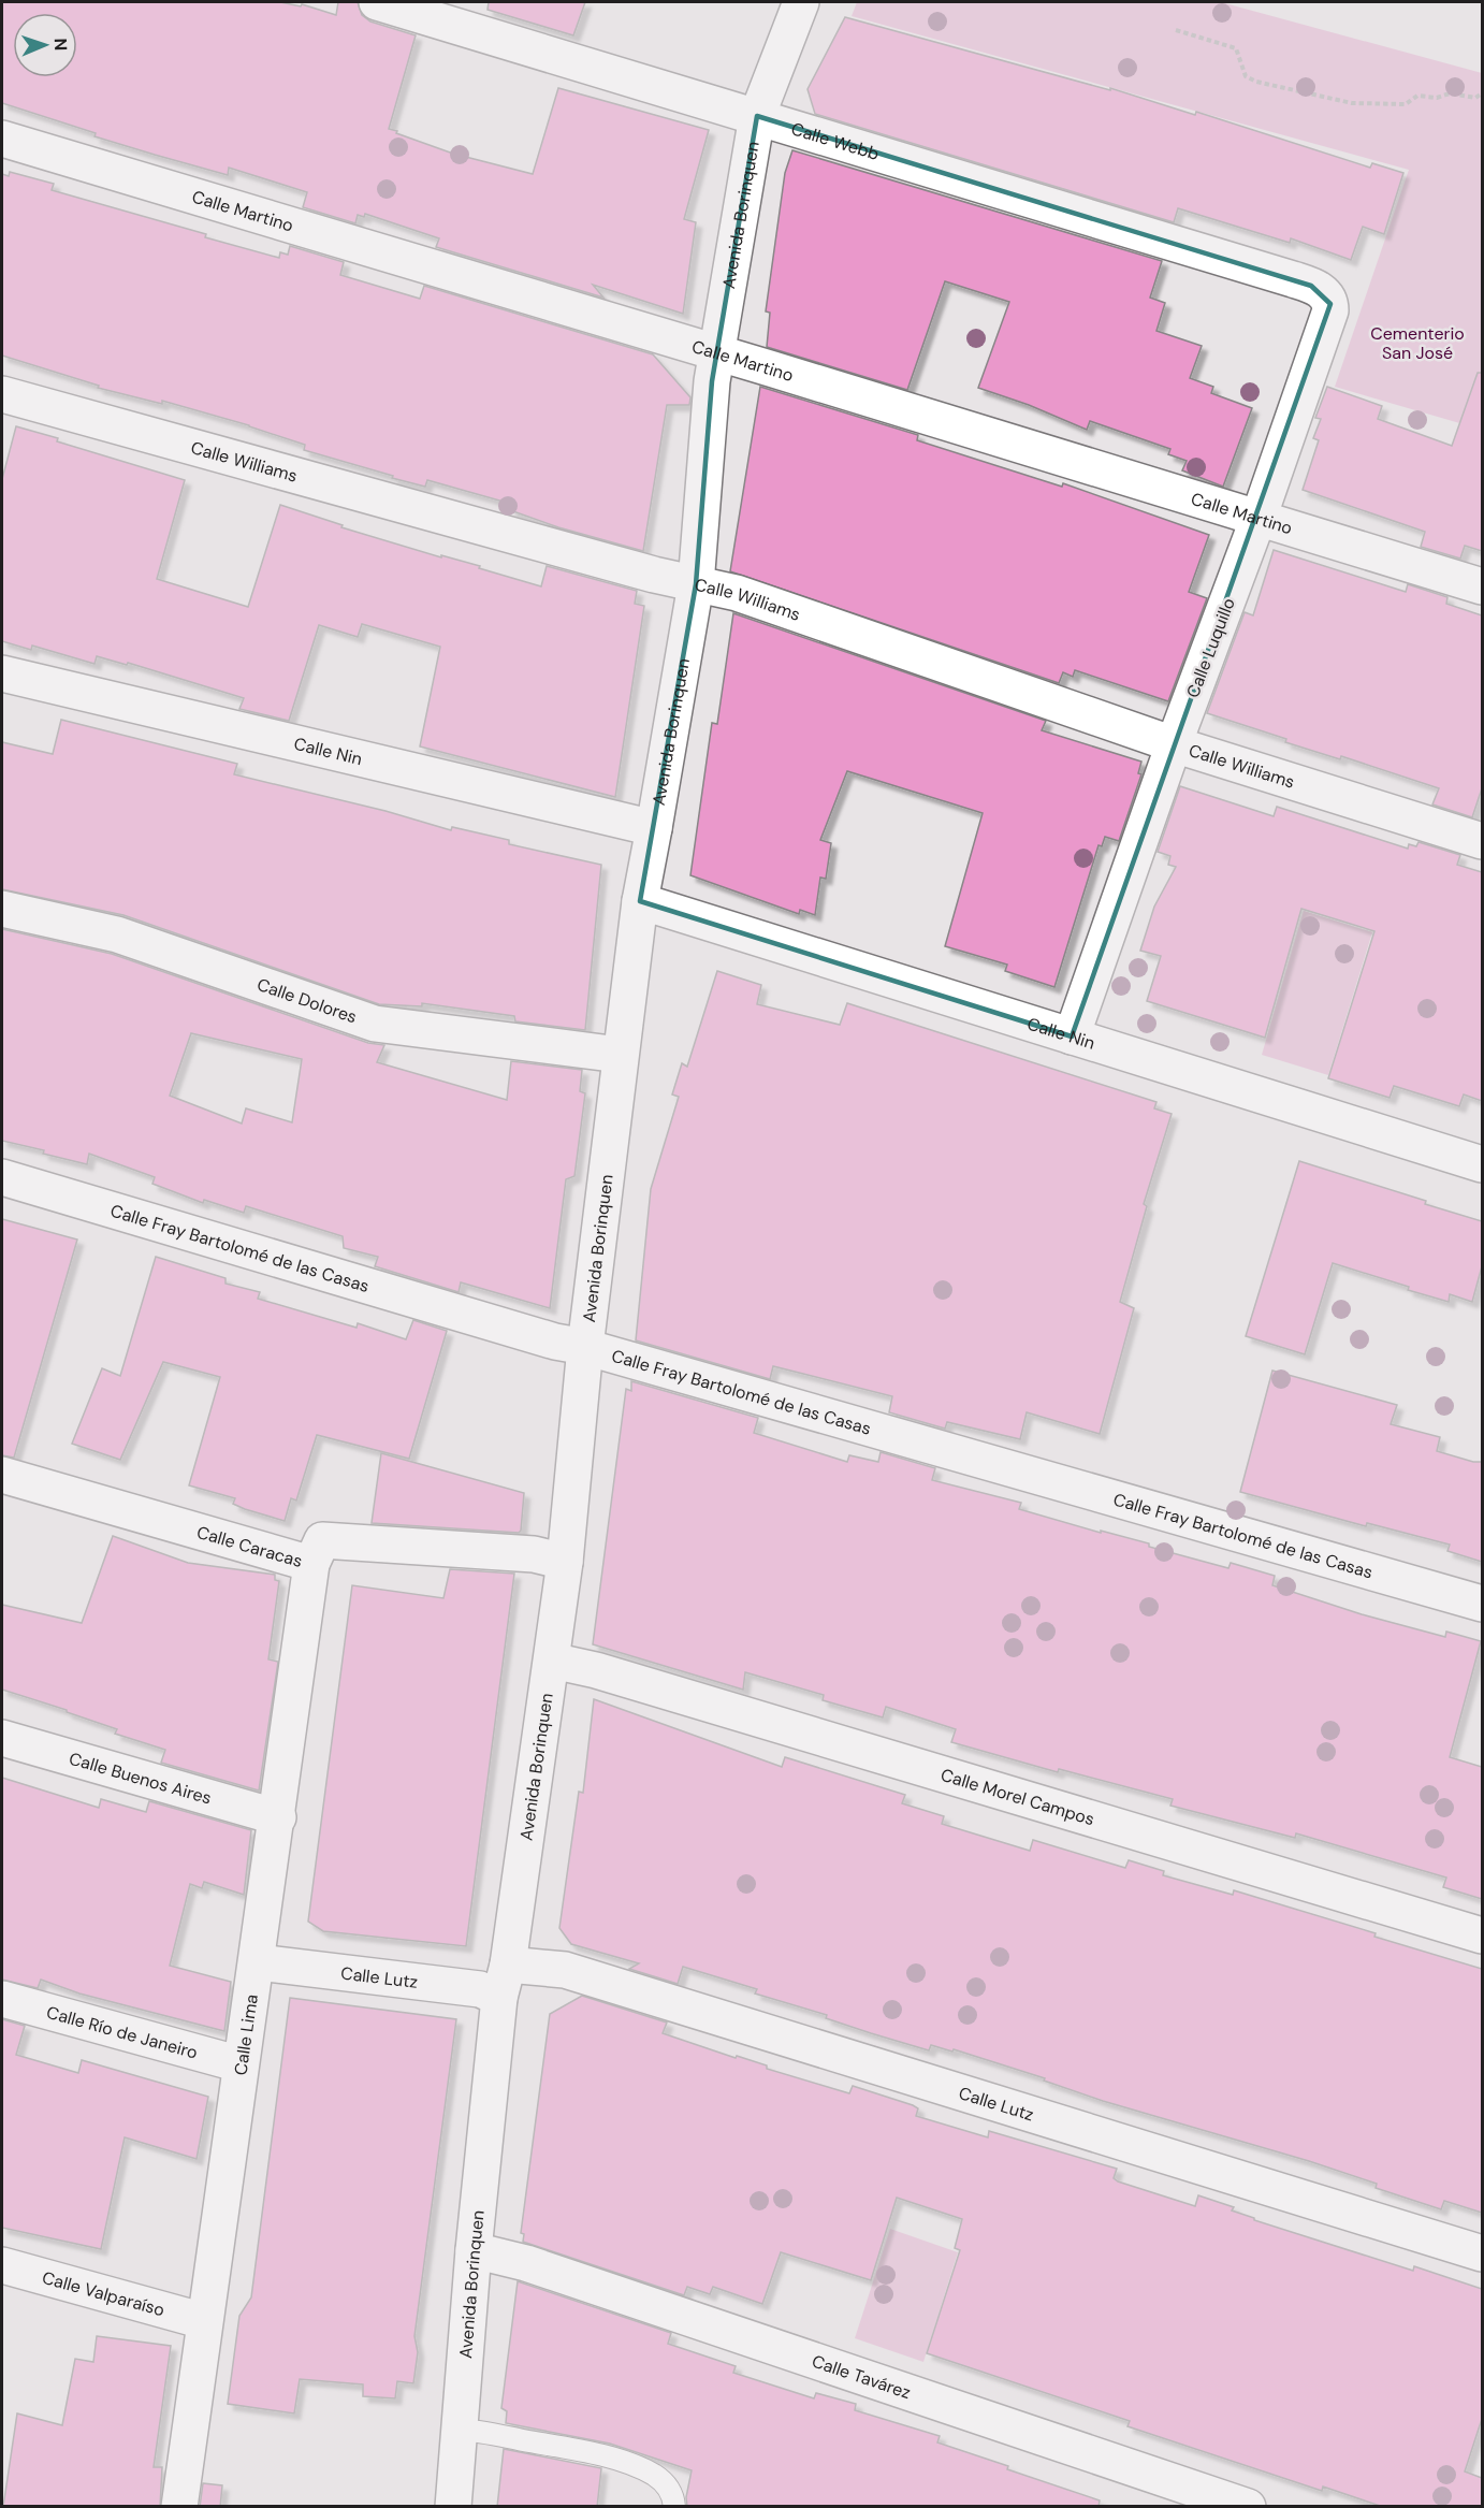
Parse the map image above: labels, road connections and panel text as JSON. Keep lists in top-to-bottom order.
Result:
{
  "streets": {
    "street": [
      "Calle Webb",
      "Calle Martino",
      "Avenida Borinquen",
      "Calle Williams",
      "Calle Luquillo",
      "Calle Nin",
      "Calle Dolores",
      "Calle Fray Bartolomé de las Casas",
      "Calle Caracas",
      "Calle Buenos Aires",
      "Calle Morel Campos",
      "Calle Lutz",
      "Calle Río de Janeiro",
      "Calle Lima",
      "Calle Valparaíso",
      "Calle Tavárez"
    ]
  },
  "crossings": [
    ["Calle Webb", "Avenida Borinquen"],
    ["Calle Webb", "Calle Luquillo"],
    ["Calle Martino", "Avenida Borinquen"],
    ["Calle Martino", "Calle Luquillo"],
    ["Avenida Borinquen", "Calle Williams"],
    ["Avenida Borinquen", "Calle Nin"],
    ["Avenida Borinquen", "Calle Dolores"],
    ["Avenida Borinquen", "Calle Fray Bartolomé de las Casas"],
    ["Avenida Borinquen", "Calle Caracas"],
    ["Avenida Borinquen", "Calle Morel Campos"],
    ["Avenida Borinquen", "Calle Lutz"],
    ["Avenida Borinquen", "Calle Tavárez"],
    ["Calle Williams", "Calle Luquillo"],
    ["Calle Luquillo", "Calle Nin"],
    ["Calle Caracas", "Calle Lima"],
    ["Calle Buenos Aires", "Calle Lima"],
    ["Calle Lutz", "Calle Lima"],
    ["Calle Río de Janeiro", "Calle Lima"],
    ["Calle Lima", "Calle Valparaíso"]
  ],
  "parks": ["Cementerio San José"],
  "north": "right"
}
